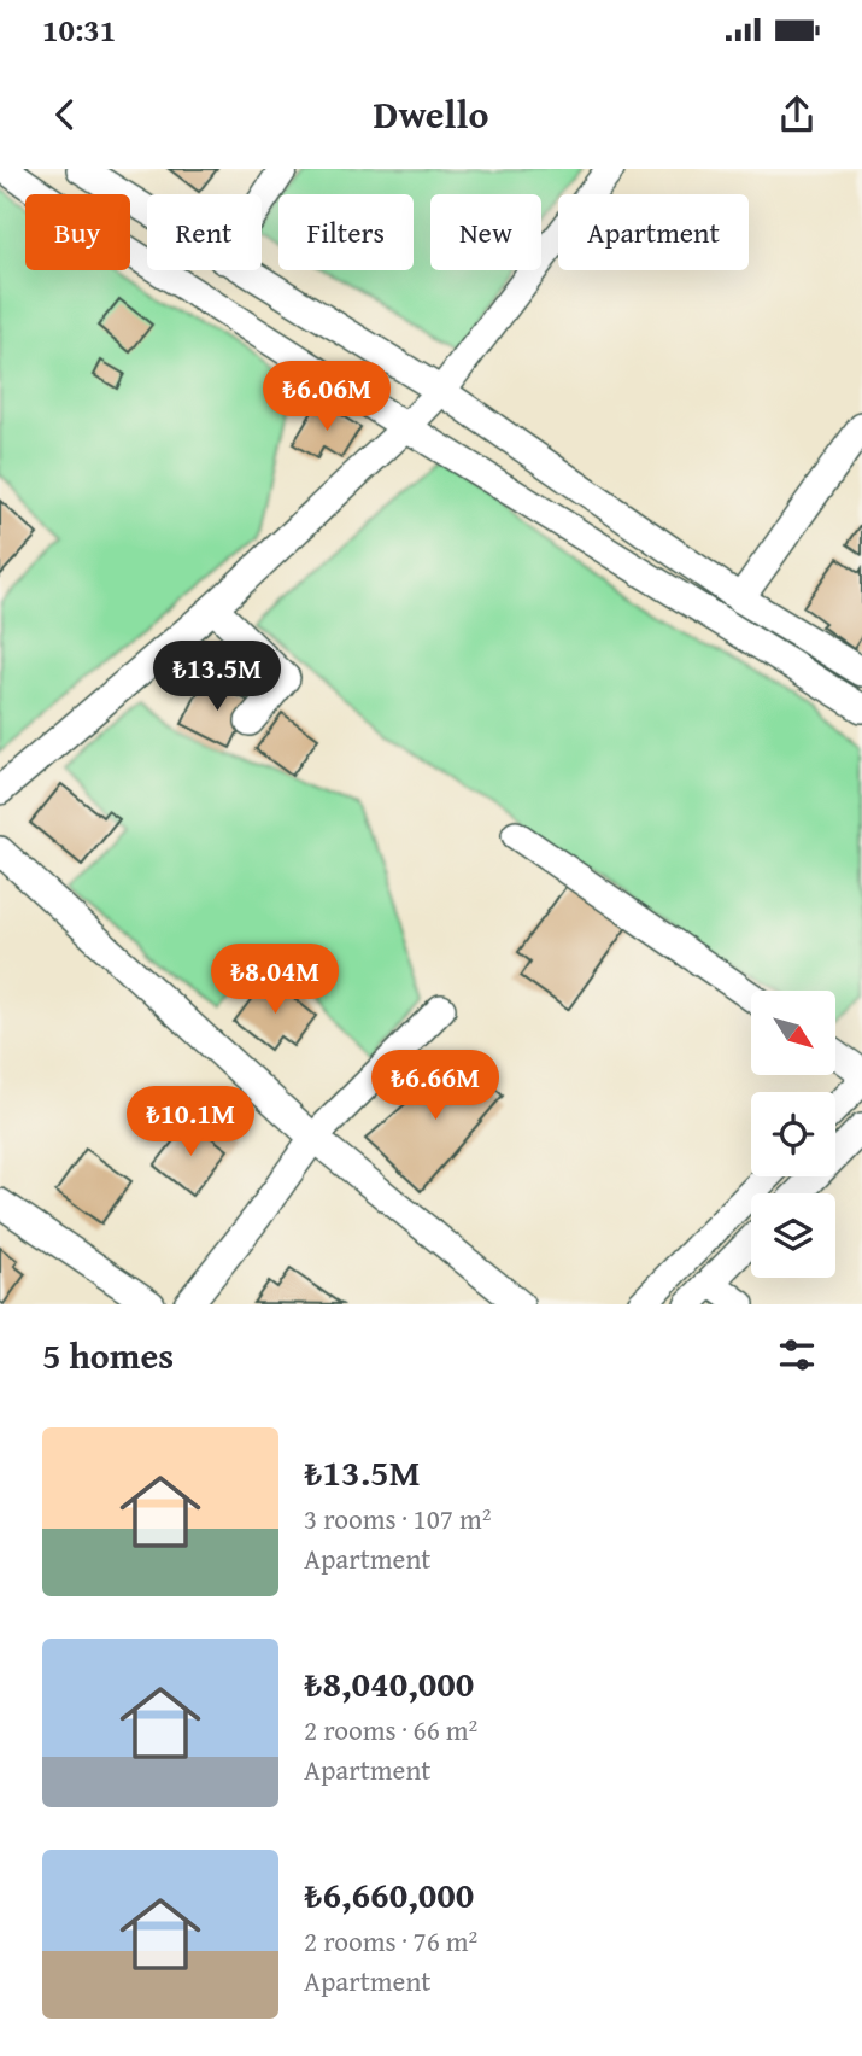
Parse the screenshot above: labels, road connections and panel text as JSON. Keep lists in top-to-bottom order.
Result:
{
  "north": "bottom right",
  "page": {
    "status": "10:31",
    "header": "Dwello",
    "chip": [
      "Buy",
      "Rent",
      "Filters",
      "New",
      "Apartment"
    ],
    "price": [
      "₺6.06M",
      "₺13.5M",
      "₺8.04M",
      "₺6.66M",
      "₺10.1M"
    ],
    "heading": "5 homes",
    "list": [
      {
        "name": "₺13.5M",
        "note": "3 rooms · 107 m² · Apartment"
      },
      {
        "name": "₺8,040,000",
        "note": "2 rooms · 66 m² · Apartment"
      },
      {
        "name": "₺6,660,000",
        "note": "2 rooms · 76 m² · Apartment"
      }
    ]
  }
}
